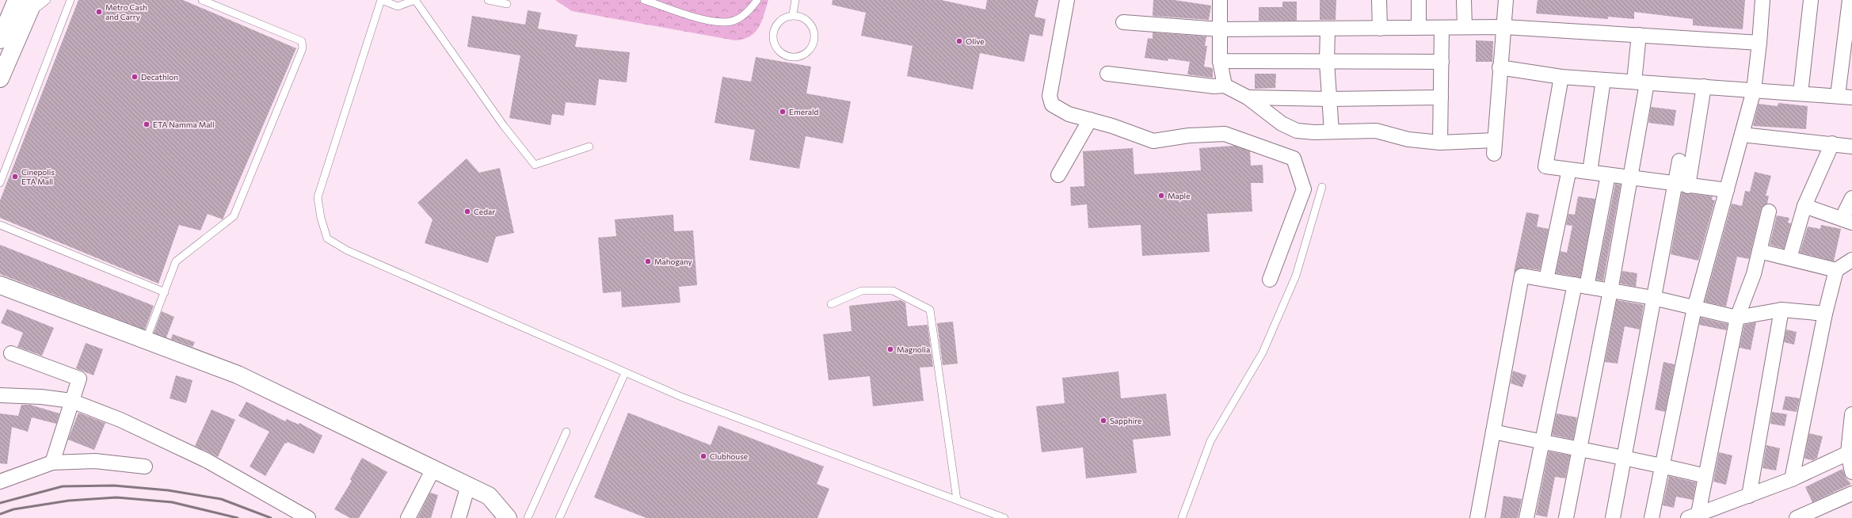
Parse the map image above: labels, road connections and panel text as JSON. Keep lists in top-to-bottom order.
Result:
{
  "places": [
    "Metro Cash and Carry",
    "Olive",
    "Decathlon",
    "Emerald",
    "ETA Namma Mall",
    "Cinepolis ETA Mall",
    "Maple",
    "Cedar",
    "Mahogany",
    "Magnolia",
    "Sapphire",
    "Clubhouse"
  ]
}
